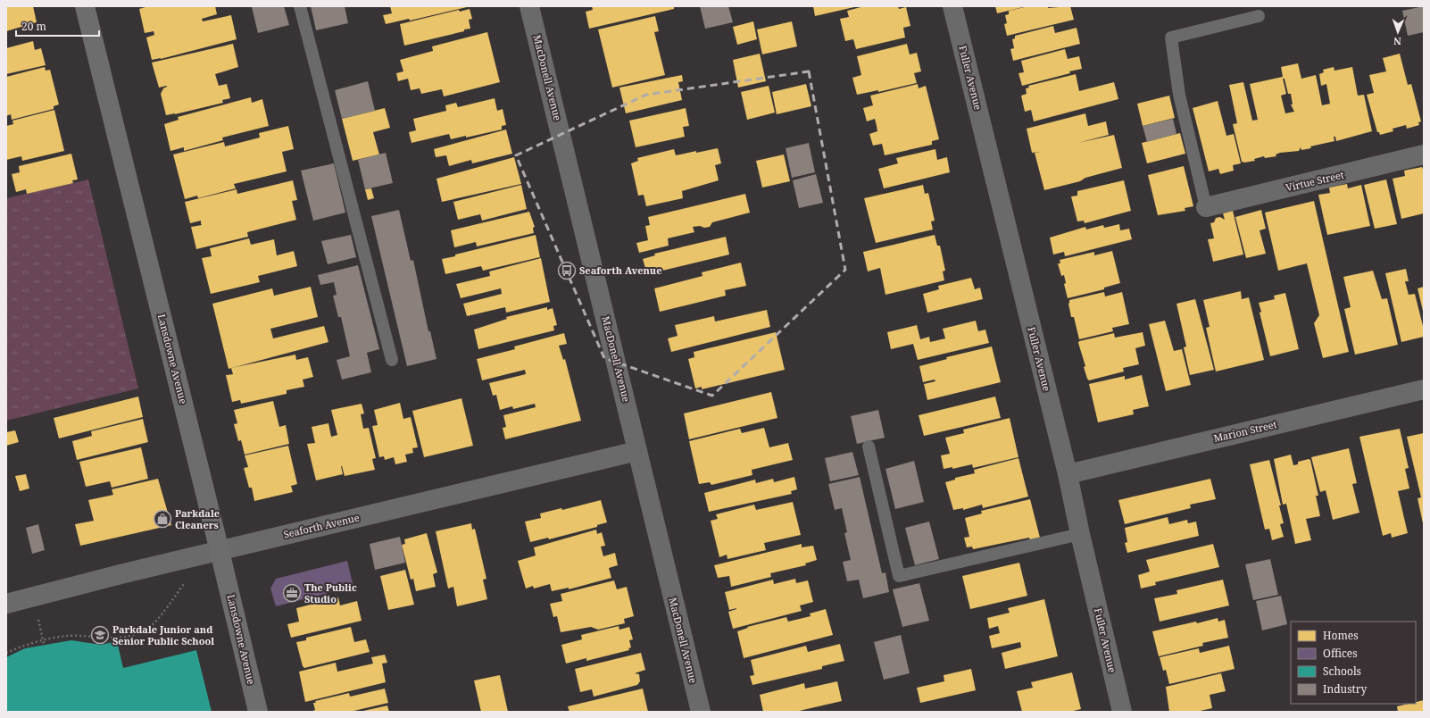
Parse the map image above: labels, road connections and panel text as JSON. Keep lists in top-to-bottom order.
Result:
{
  "streets": {
    "street": [
      "MacDonell Avenue",
      "Fuller Avenue",
      "Virtue Street",
      "Lansdowne Avenue",
      "Marion Street",
      "Seaforth Avenue"
    ]
  },
  "crossings": [
    ["MacDonell Avenue", "Seaforth Avenue"],
    ["Fuller Avenue", "Marion Street"],
    ["Lansdowne Avenue", "Seaforth Avenue"]
  ],
  "places": {
    "bus stop": ["Seaforth Avenue"],
    "shop": ["Parkdale Cleaners"],
    "office": ["The Public Studio"],
    "school or university": ["Parkdale Junior and Senior Public School"]
  },
  "legend": [
    "Homes",
    "Offices",
    "Schools",
    "Industry"
  ],
  "scale_bar": "20 m",
  "north": "bottom"
}
